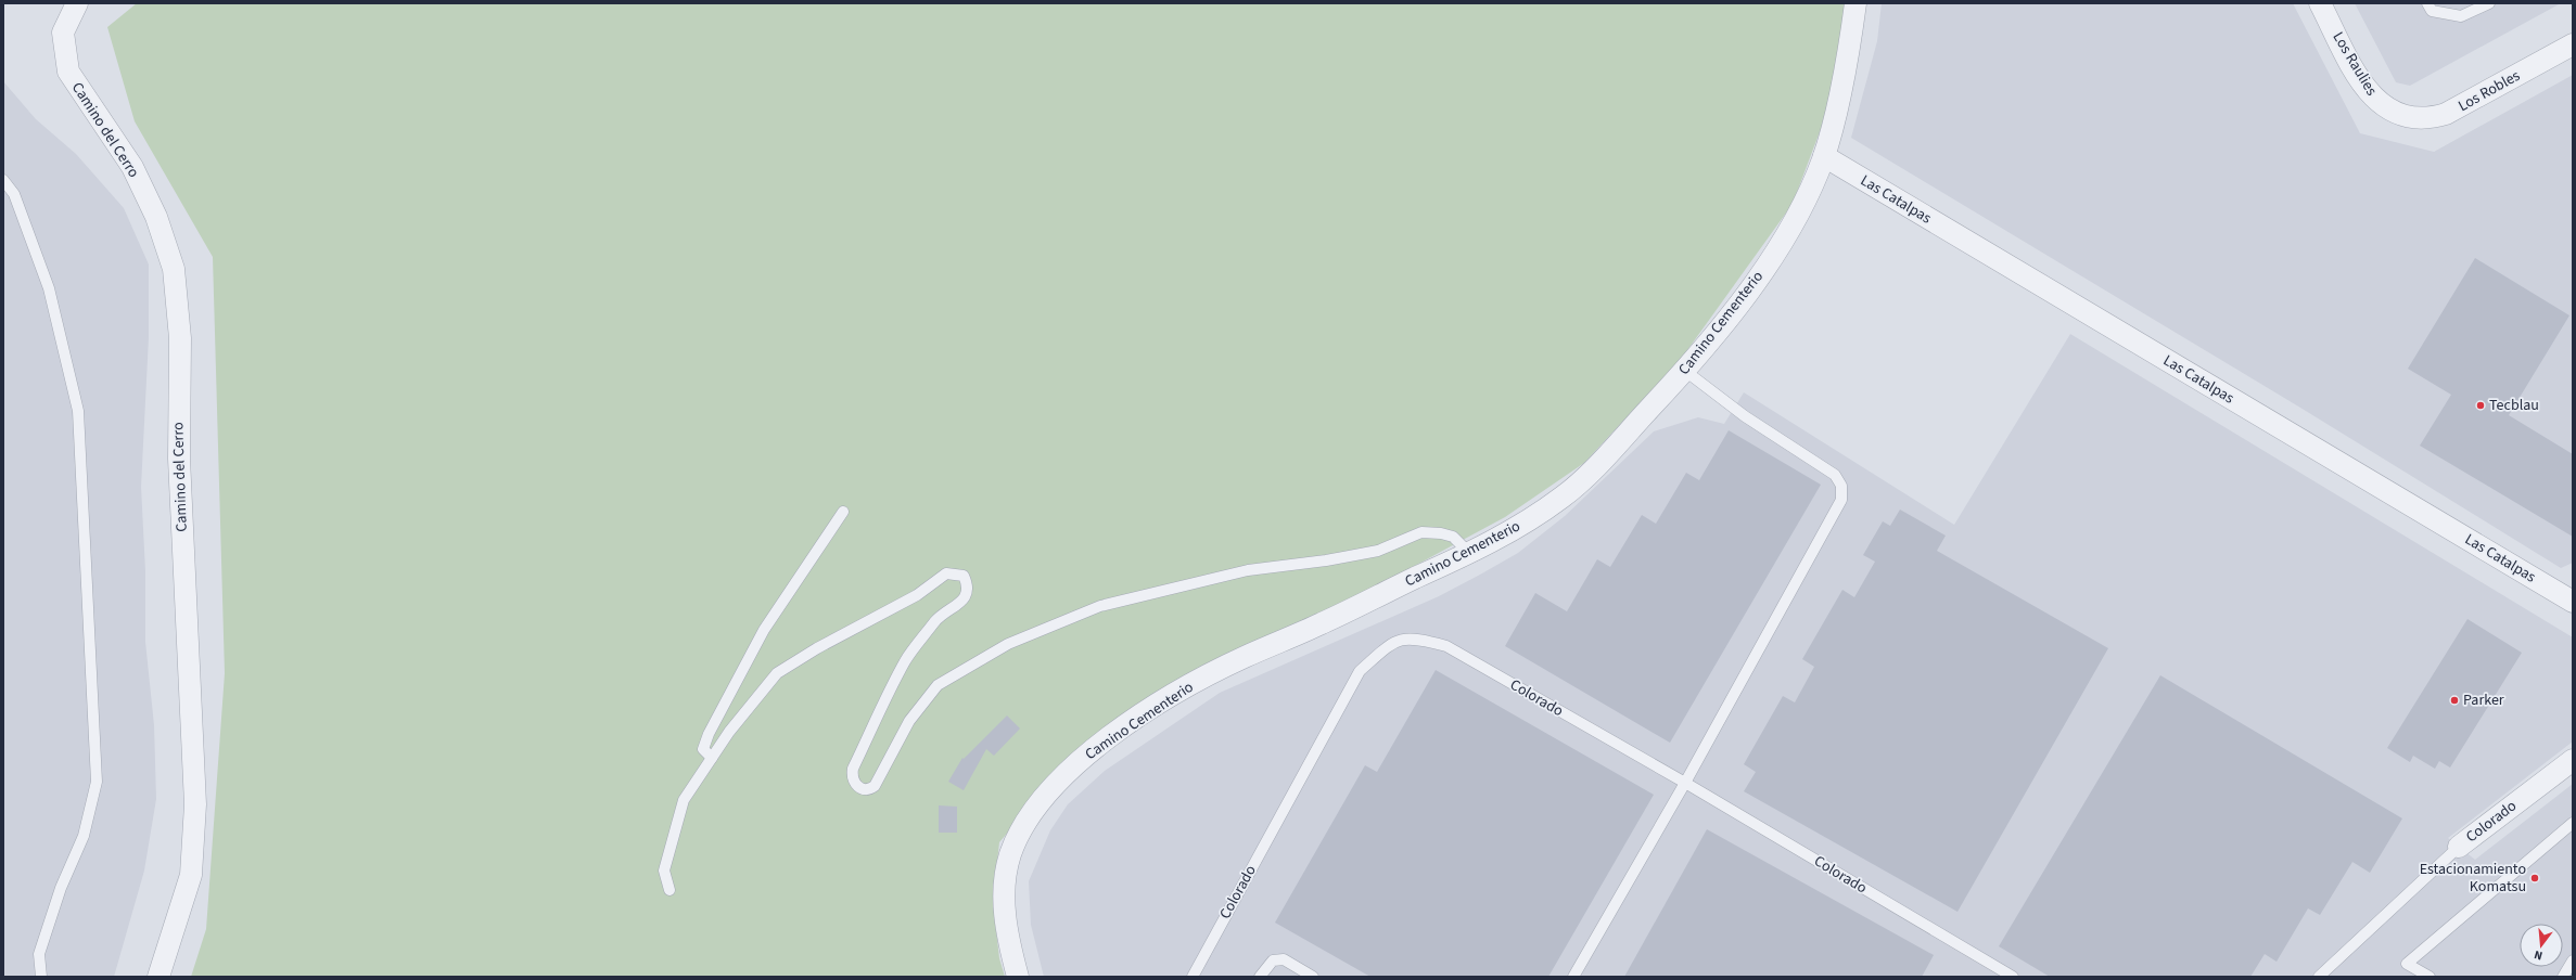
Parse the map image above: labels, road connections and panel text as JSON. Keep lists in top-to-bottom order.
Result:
{
  "streets": {
    "street": [
      "Los Raulies",
      "Los Robles",
      "Camino del Cerro",
      "Las Catalpas",
      "Camino Cementerio",
      "Colorado"
    ]
  },
  "crossings": [
    ["Los Raulies", "Los Robles"],
    ["Las Catalpas", "Camino Cementerio"]
  ],
  "places": ["Tecblau", "Parker", "Estacionamiento Komatsu"],
  "north": "bottom"
}
